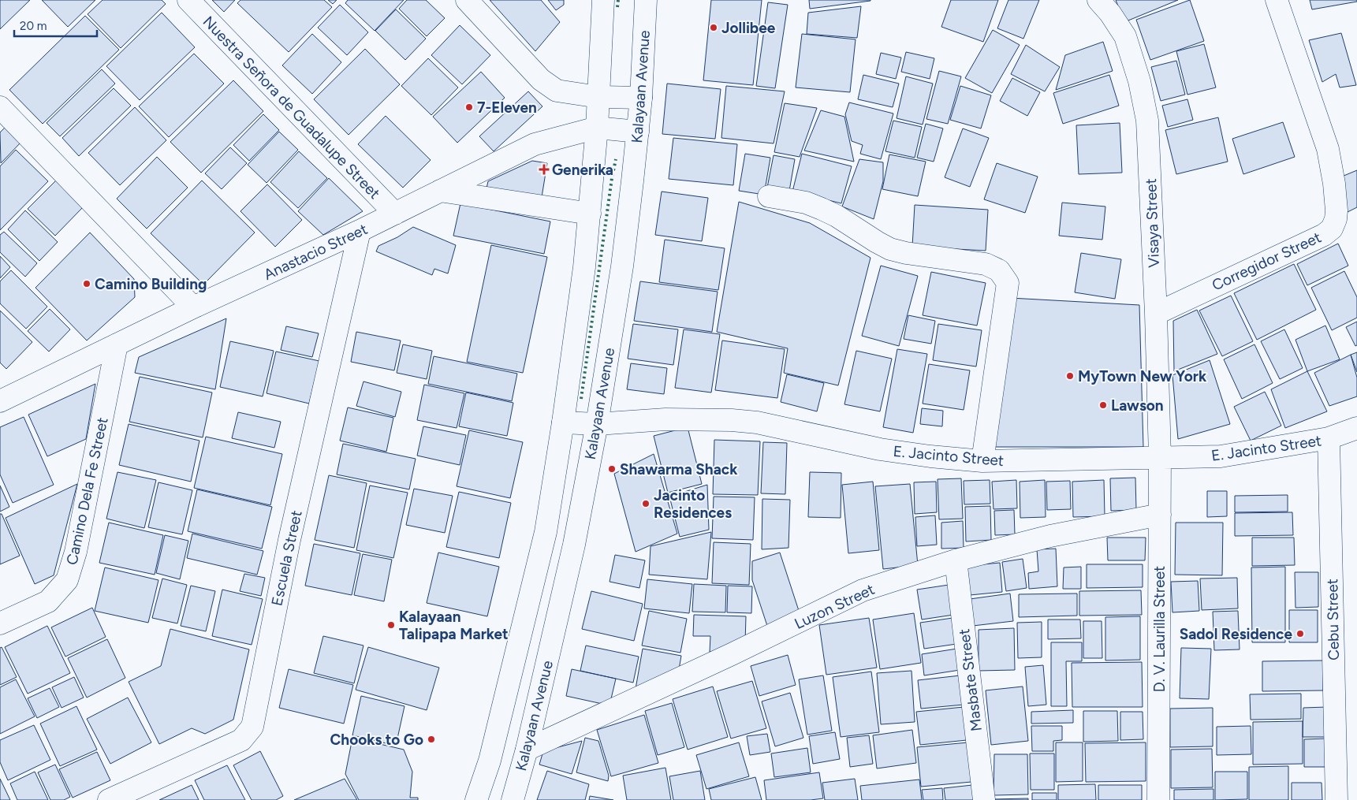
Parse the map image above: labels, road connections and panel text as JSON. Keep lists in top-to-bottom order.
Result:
{
  "streets": {
    "street": [
      "Kalayaan Avenue",
      "Nuestra Señora de Guadalupe Street",
      "Visaya Street",
      "Anastacio Street",
      "Corregidor Street",
      "E. Jacinto Street",
      "Camino Dela Fe Street",
      "Escuela Street",
      "Luzon Street",
      "Cebu Street",
      "D. V. Laurilla Street",
      "Masbate Street"
    ]
  },
  "crossings": [
    ["Kalayaan Avenue", "Anastacio Street"],
    ["Kalayaan Avenue", "E. Jacinto Street"],
    ["Kalayaan Avenue", "Luzon Street"],
    ["Nuestra Señora de Guadalupe Street", "Anastacio Street"],
    ["Visaya Street", "Corregidor Street"],
    ["Visaya Street", "E. Jacinto Street"],
    ["Visaya Street", "D. V. Laurilla Street"],
    ["Anastacio Street", "Camino Dela Fe Street"],
    ["Anastacio Street", "Escuela Street"],
    ["E. Jacinto Street", "Cebu Street"],
    ["E. Jacinto Street", "D. V. Laurilla Street"],
    ["Luzon Street", "D. V. Laurilla Street"],
    ["Luzon Street", "Masbate Street"]
  ],
  "places": {
    "other": [
      "Jollibee",
      "7-Eleven",
      "Camino Building",
      "MyTown New York",
      "Lawson",
      "Shawarma Shack",
      "Jacinto Residences",
      "Kalayaan Talipapa Market",
      "Sadol Residence",
      "Chooks to Go"
    ],
    "health": ["Generika"]
  },
  "scale_bar": "20 m"
}
